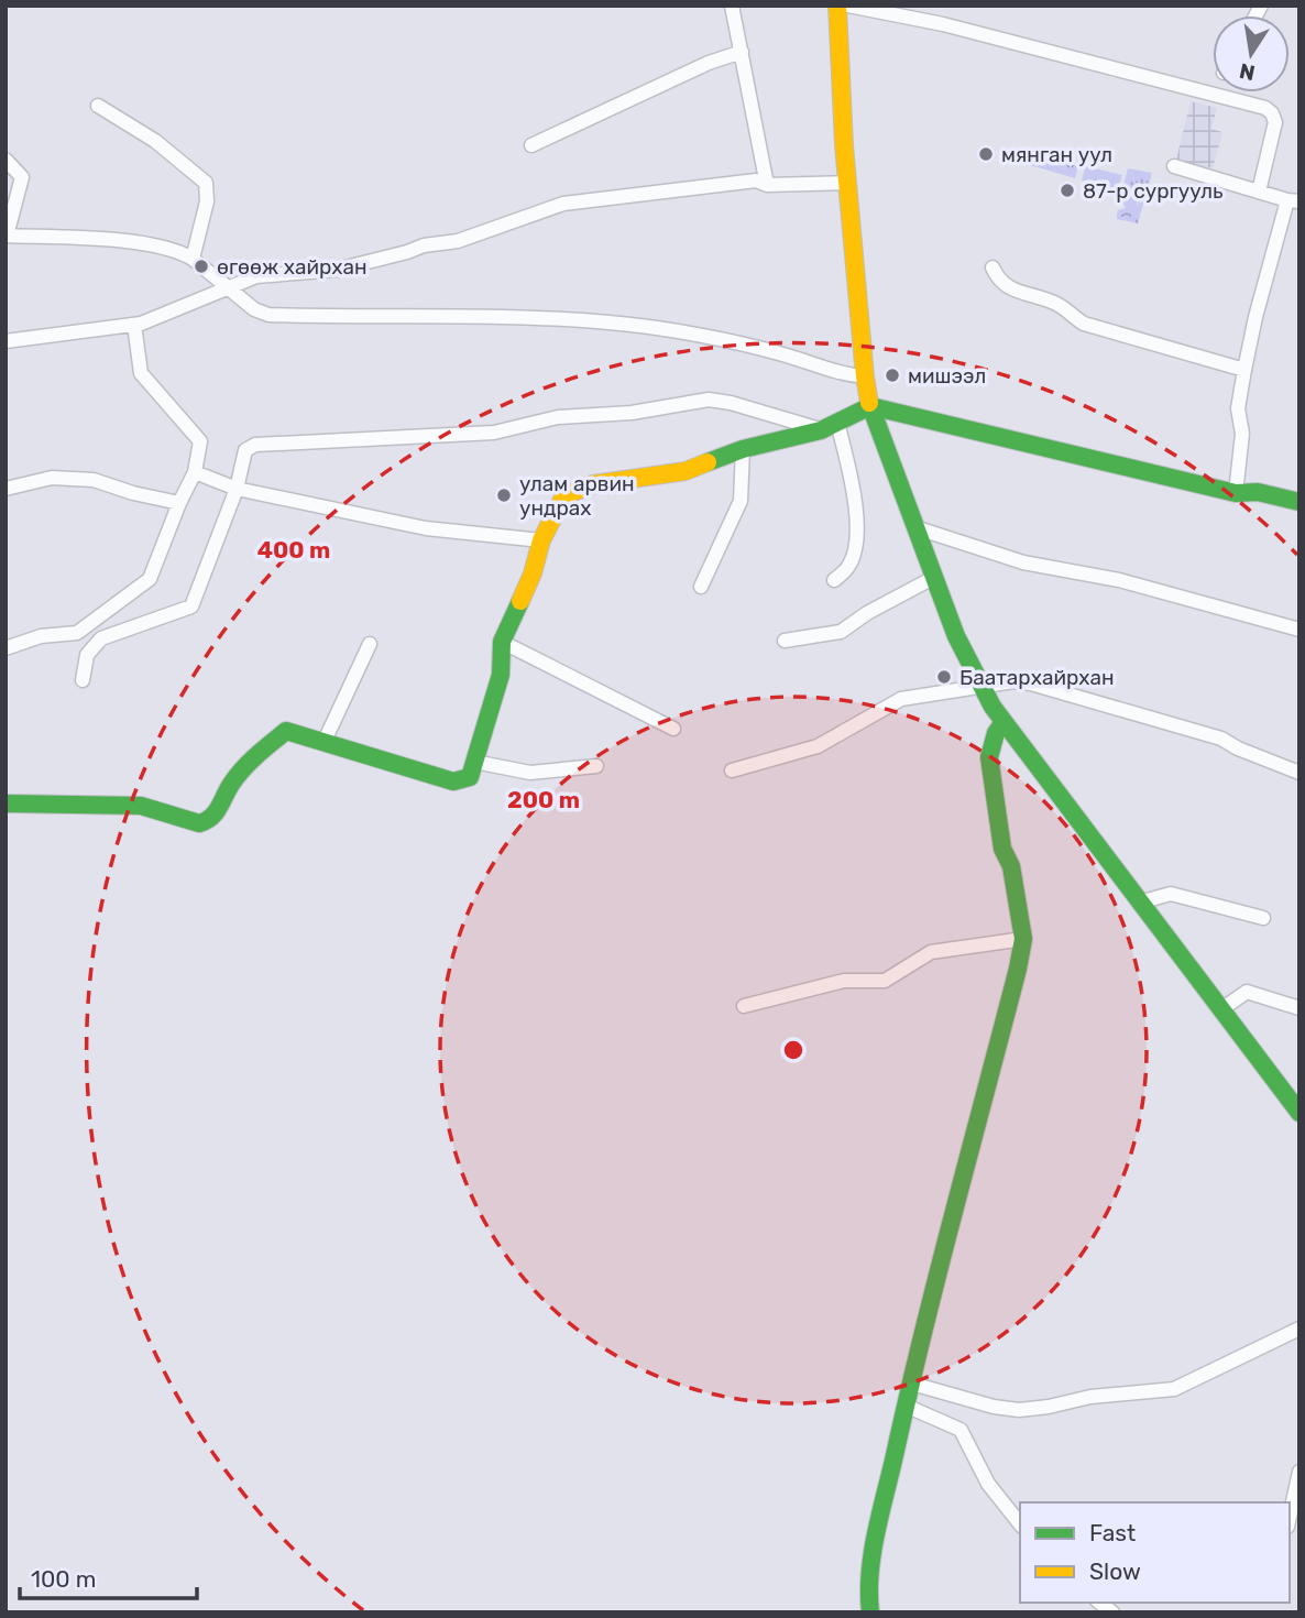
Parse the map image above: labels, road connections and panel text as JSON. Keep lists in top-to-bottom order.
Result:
{
  "places": [
    "мянган уул",
    "87-р сургууль",
    "өгөөж хайрхан",
    "мишээл",
    "улам арвин ундрах",
    "Баатархайрхан"
  ],
  "legend": ["Fast", "Slow"],
  "scale_bar": "100 m",
  "north": "bottom",
  "rings": ["400 m", "200 m"]
}
